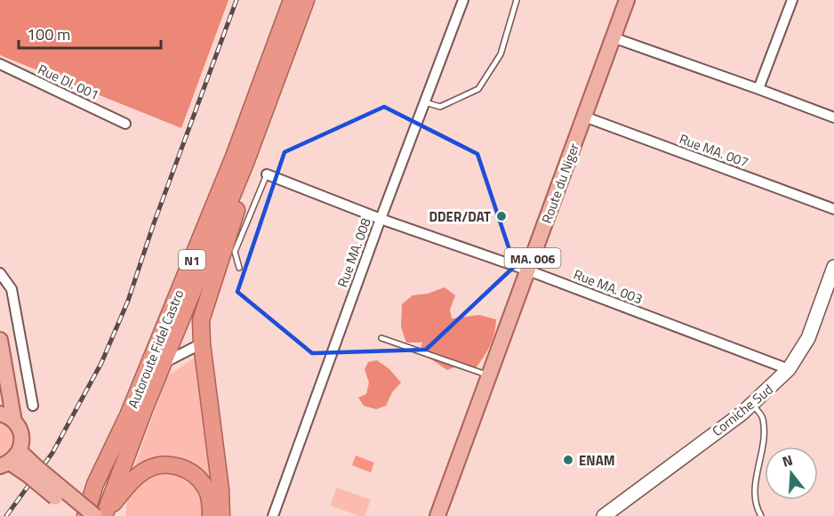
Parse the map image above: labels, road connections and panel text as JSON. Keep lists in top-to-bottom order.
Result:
{
  "streets": {
    "highway": ["N1", "Autoroute Fidel Castro"],
    "main road": ["Route du Niger", "MA. 006", "Corniche Sud"],
    "street": [
      "Rue DI. 001",
      "Rue MA. 007",
      "Rue MA. 008",
      "Rue MA. 003"
    ]
  },
  "crossings": [
    ["Rue MA. 007", "Route du Niger"],
    ["Route du Niger", "Rue MA. 003"],
    ["Rue MA. 008", "Rue MA. 003"],
    ["Rue MA. 003", "Corniche Sud"]
  ],
  "places": ["DDER/DAT", "ENAM"],
  "scale_bar": "100 m",
  "north": "top"
}
